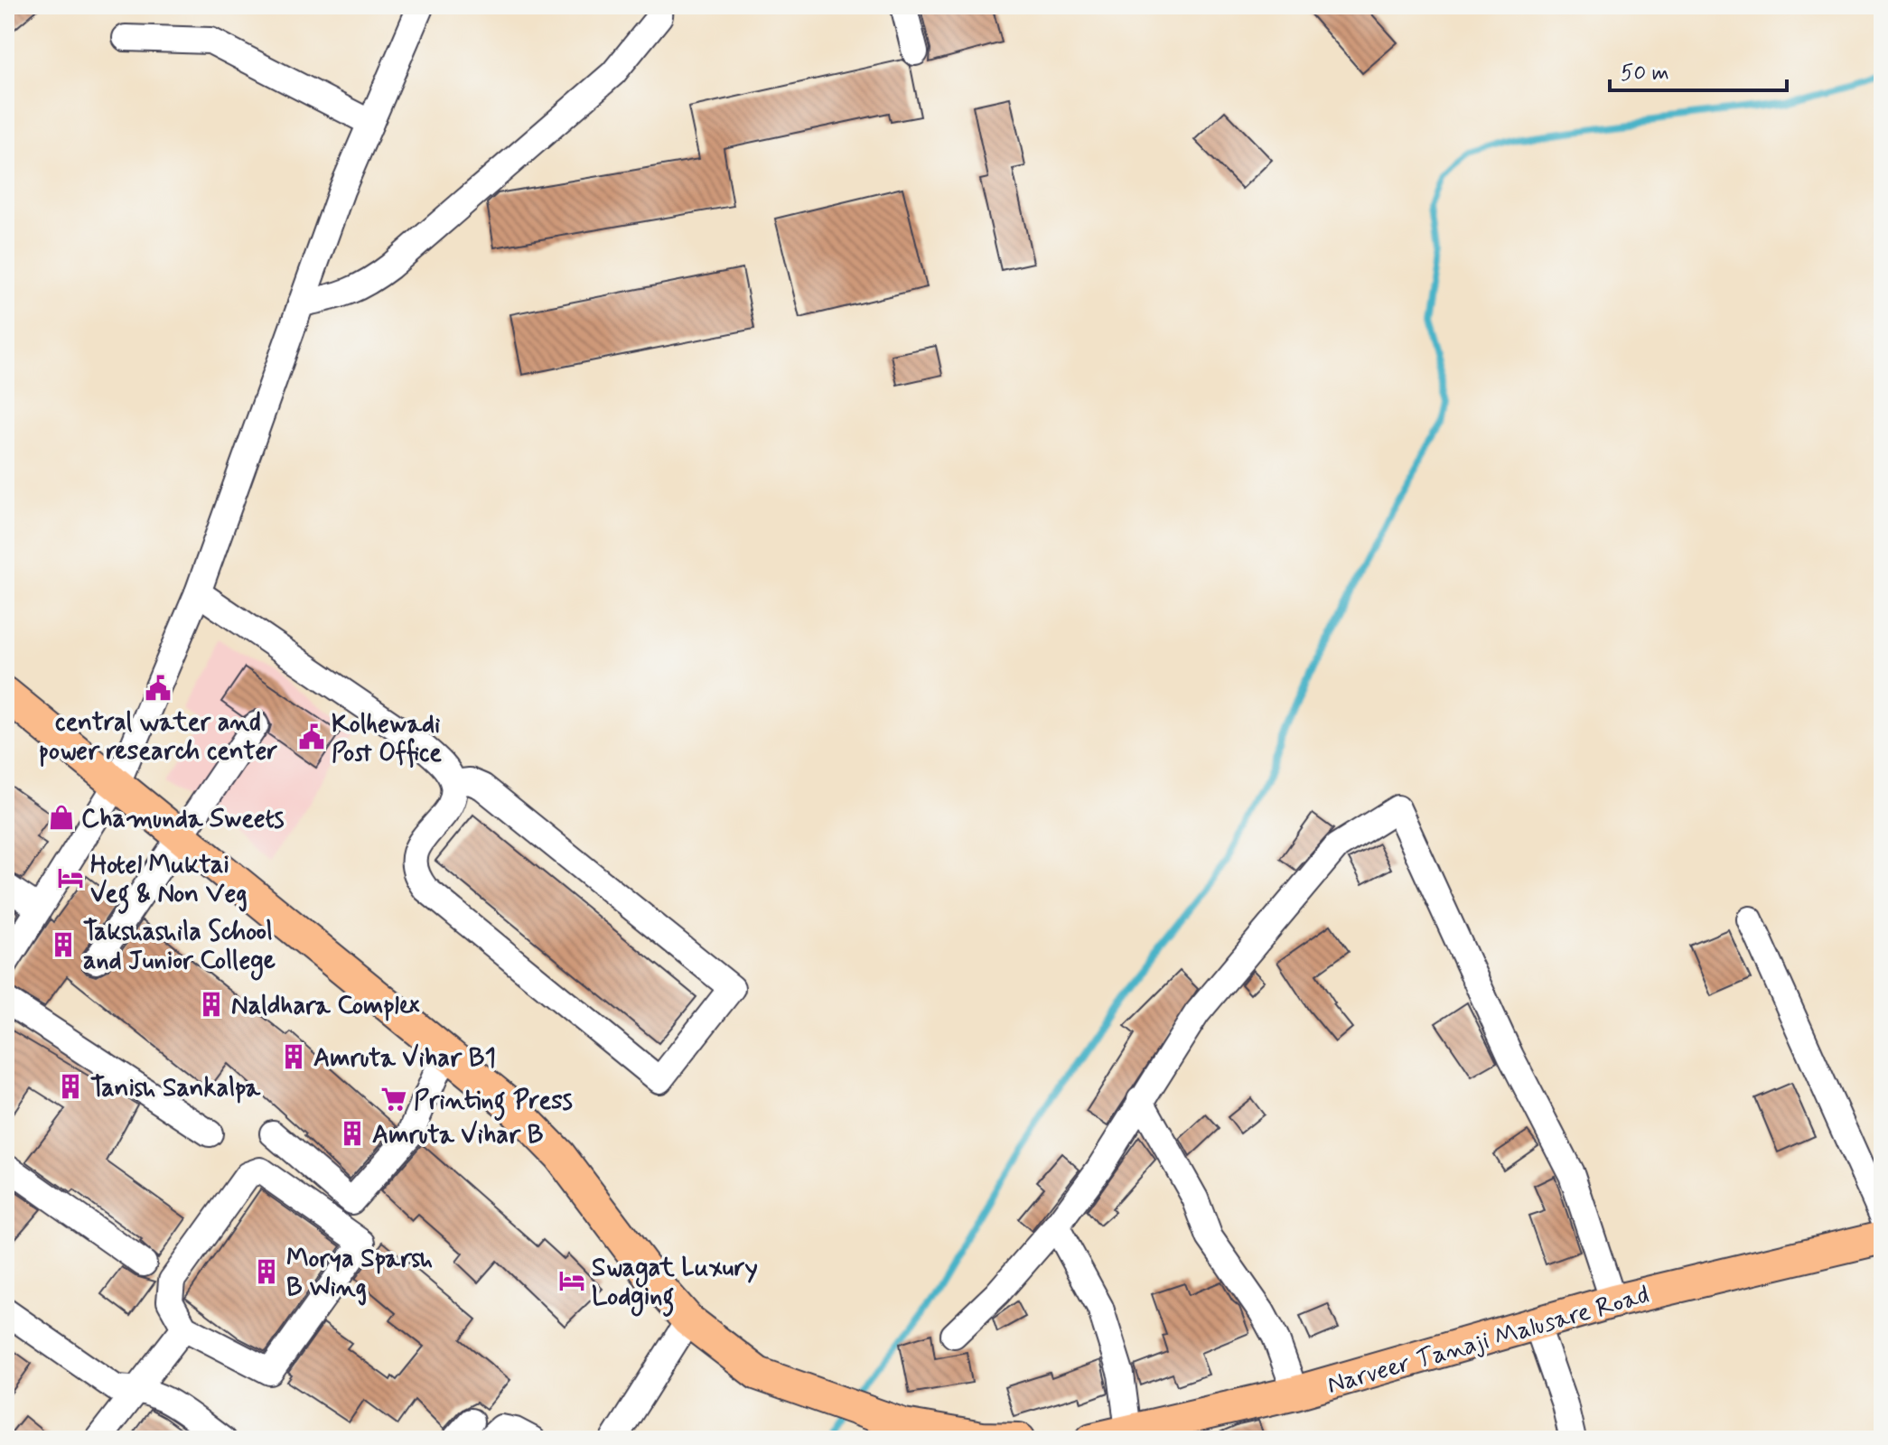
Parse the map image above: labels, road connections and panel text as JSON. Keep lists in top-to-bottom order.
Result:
{
  "streets": {
    "main road": ["Narveer Tanaji Malusare Road"]
  },
  "places": {
    "public building": ["central water and power research center", "Kolhewadi Post Office"],
    "shop": ["Chamunda Sweets"],
    "hotel": ["Hotel Muktai Veg & Non Veg", "Swagat Luxury Lodging"],
    "building": [
      "Takshashila School and Junior College",
      "Naldhara Complex",
      "Amruta Vihar B1",
      "Tanish Sankalpa",
      "Amruta Vihar B",
      "Morya Sparsh B Wing"
    ],
    "supermarket": ["Printing Press"]
  },
  "scale_bar": "50 m"
}
